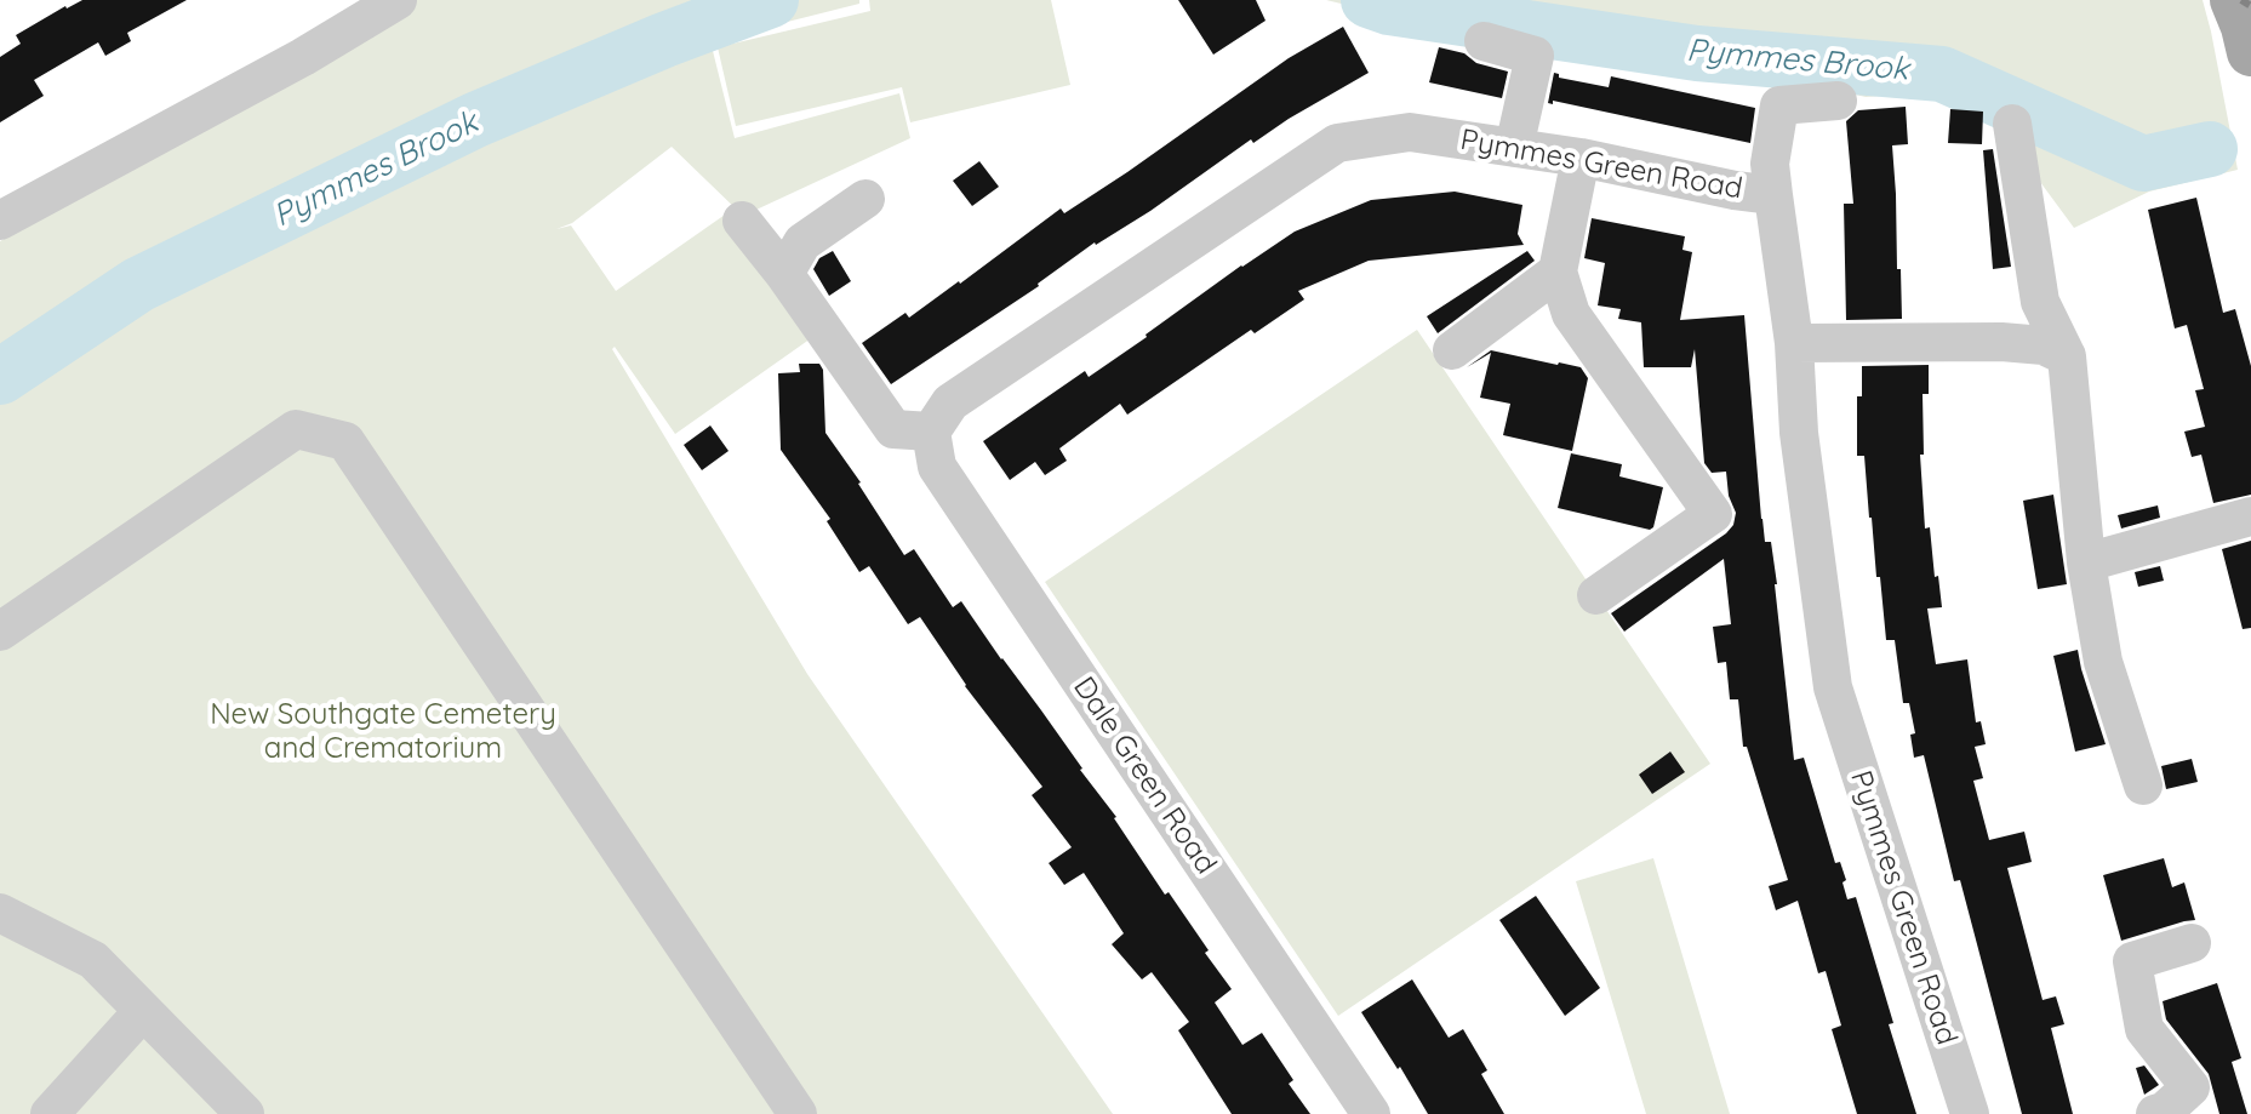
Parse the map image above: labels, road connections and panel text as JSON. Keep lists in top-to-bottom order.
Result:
{
  "streets": {
    "street": ["Pymmes Green Road", "Dale Green Road"]
  },
  "crossings": [
    ["Pymmes Green Road", "Dale Green Road"]
  ],
  "water": ["Pymmes Brook"],
  "parks": ["New Southgate Cemetery and Crematorium"]
}
